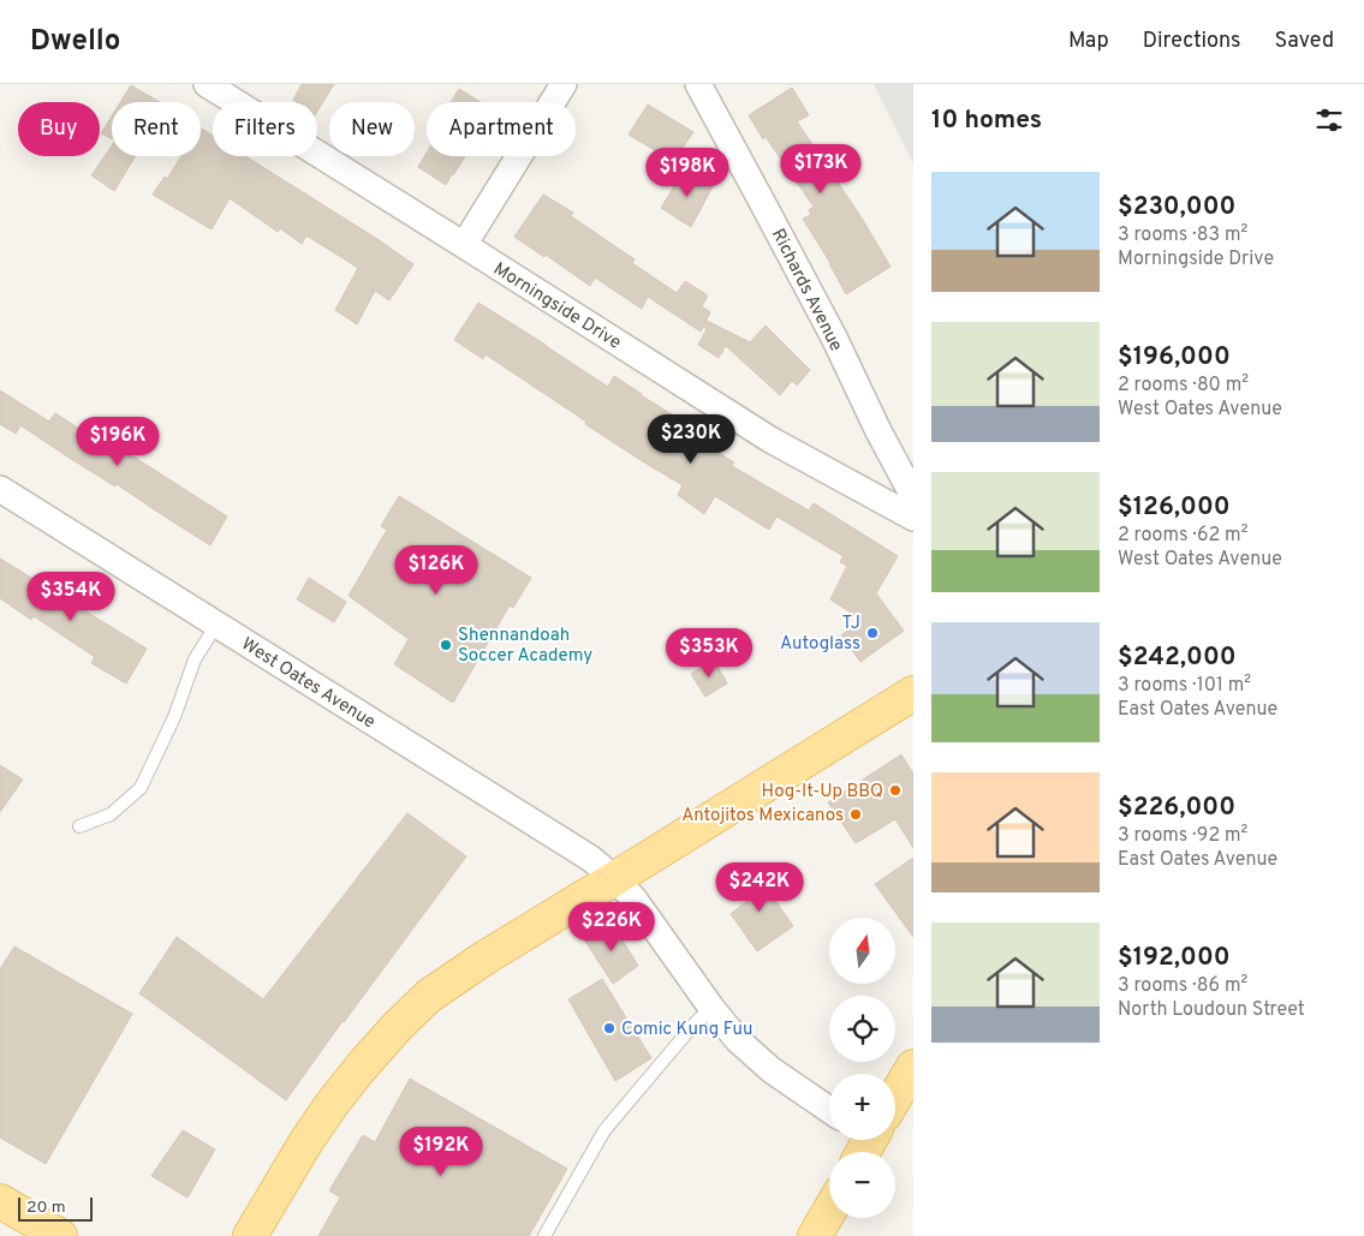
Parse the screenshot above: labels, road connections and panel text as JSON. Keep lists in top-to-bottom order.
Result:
{
  "streets": {
    "street": ["Richards Avenue", "Morningside Drive", "West Oates Avenue"]
  },
  "places": [
    "TJ Autoglass",
    "Shennandoah Soccer Academy",
    "Hog-It-Up BBQ",
    "Antojitos Mexicanos",
    "Comic Kung Fuu"
  ],
  "scale_bar": "20 m",
  "north": "top",
  "page": {
    "header": "Dwello",
    "nav": ["Map", "Directions", "Saved"],
    "heading": "10 homes",
    "chip": [
      "Buy",
      "Rent",
      "Filters",
      "New",
      "Apartment"
    ],
    "price": [
      "$173K",
      "$198K",
      "$230K",
      "$196K",
      "$126K",
      "$354K",
      "$353K",
      "$242K",
      "$226K",
      "$192K"
    ],
    "list": [
      {
        "name": "$230,000",
        "note": "3 rooms · 83 m² · Morningside Drive"
      },
      {
        "name": "$196,000",
        "note": "2 rooms · 80 m² · West Oates Avenue"
      },
      {
        "name": "$126,000",
        "note": "2 rooms · 62 m² · West Oates Avenue"
      },
      {
        "name": "$242,000",
        "note": "3 rooms · 101 m² · East Oates Avenue"
      },
      {
        "name": "$226,000",
        "note": "3 rooms · 92 m² · East Oates Avenue"
      },
      {
        "name": "$192,000",
        "note": "3 rooms · 86 m² · North Loudoun Street"
      }
    ],
    "map_buttons": ["+", "−"],
    "scale": "20 m"
  }
}
